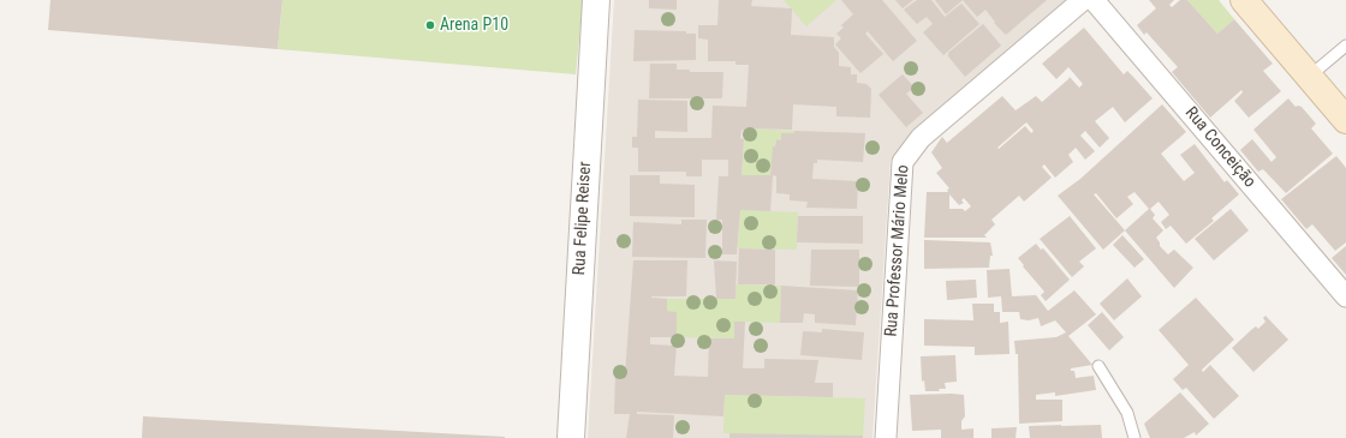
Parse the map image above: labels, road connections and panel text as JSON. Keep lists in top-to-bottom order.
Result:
{
  "streets": {
    "street": ["Rua Conceição", "Rua Felipe Reiser", "Rua Professor Mário Melo"]
  },
  "places": ["Arena P10"]
}
